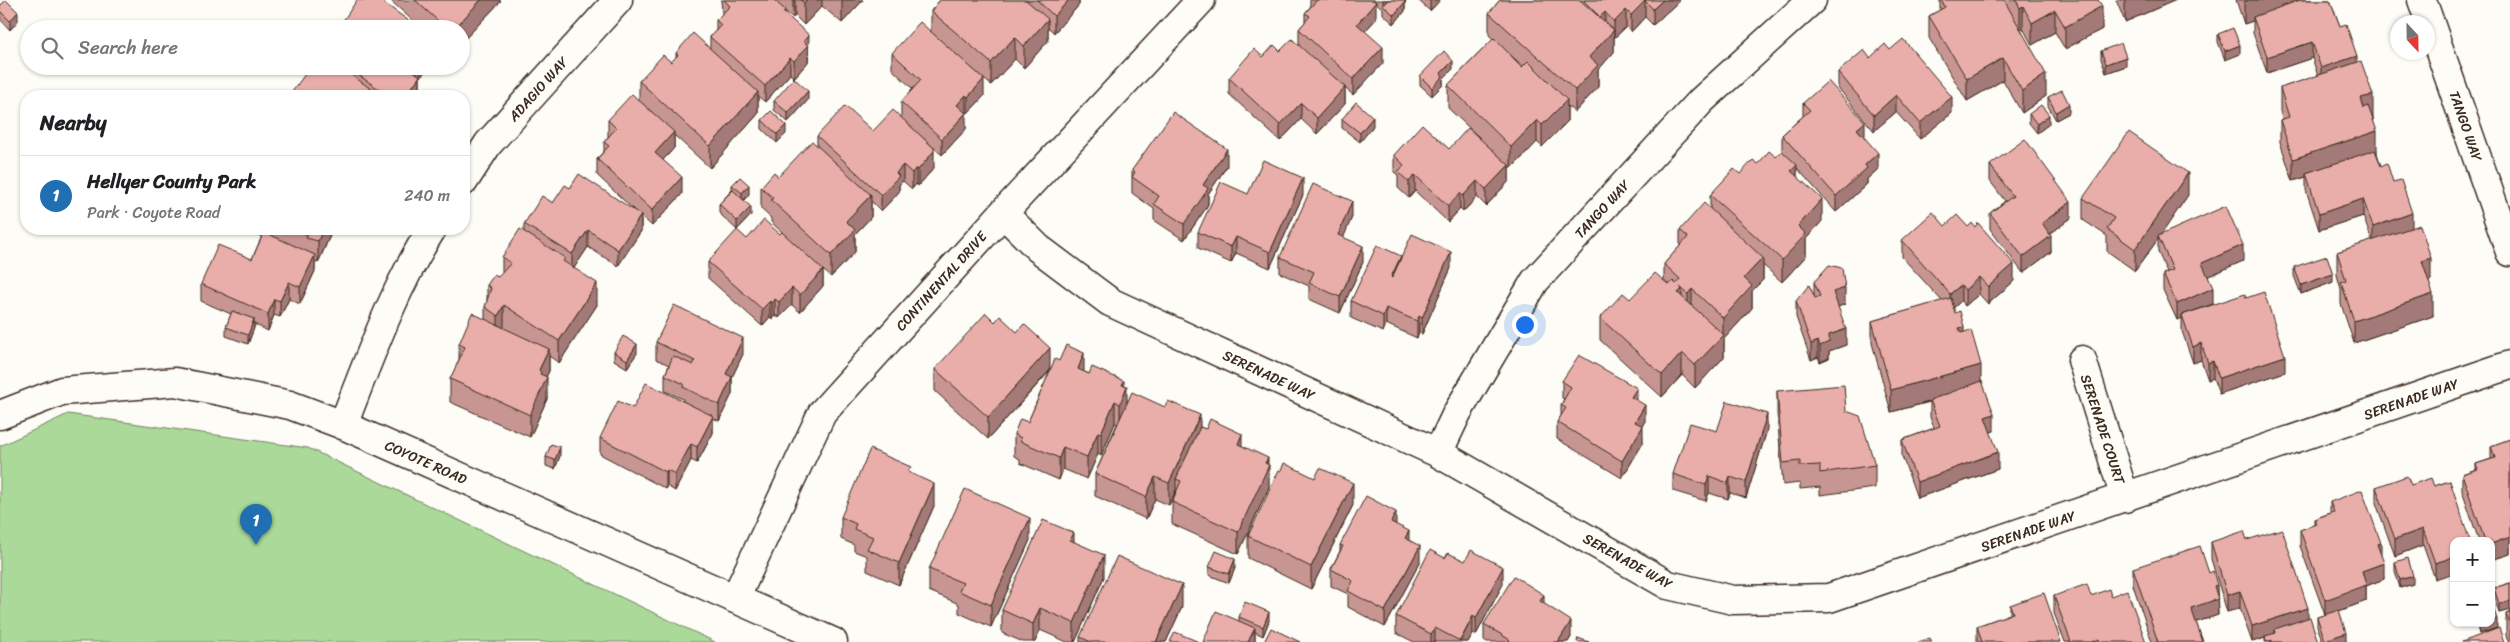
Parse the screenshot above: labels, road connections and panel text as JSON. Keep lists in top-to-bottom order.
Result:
{
  "streets": {
    "street": [
      "ADAGIO WAY",
      "TANGO WAY",
      "CONTINENTAL DRIVE",
      "SERENADE WAY",
      "SERENADE COURT",
      "COYOTE ROAD"
    ]
  },
  "crossings": [
    ["TANGO WAY", "SERENADE WAY"],
    ["CONTINENTAL DRIVE", "SERENADE WAY"],
    ["CONTINENTAL DRIVE", "COYOTE ROAD"],
    ["SERENADE WAY", "SERENADE COURT"]
  ],
  "north": "bottom",
  "page": {
    "search": "Search here",
    "heading": "Nearby",
    "list": [
      {
        "mark": "1",
        "name": "Hellyer County Park",
        "note": "Park · Coyote Road",
        "value": "240 m"
      }
    ],
    "pins": "1",
    "map_buttons": ["+", "−"]
  }
}
